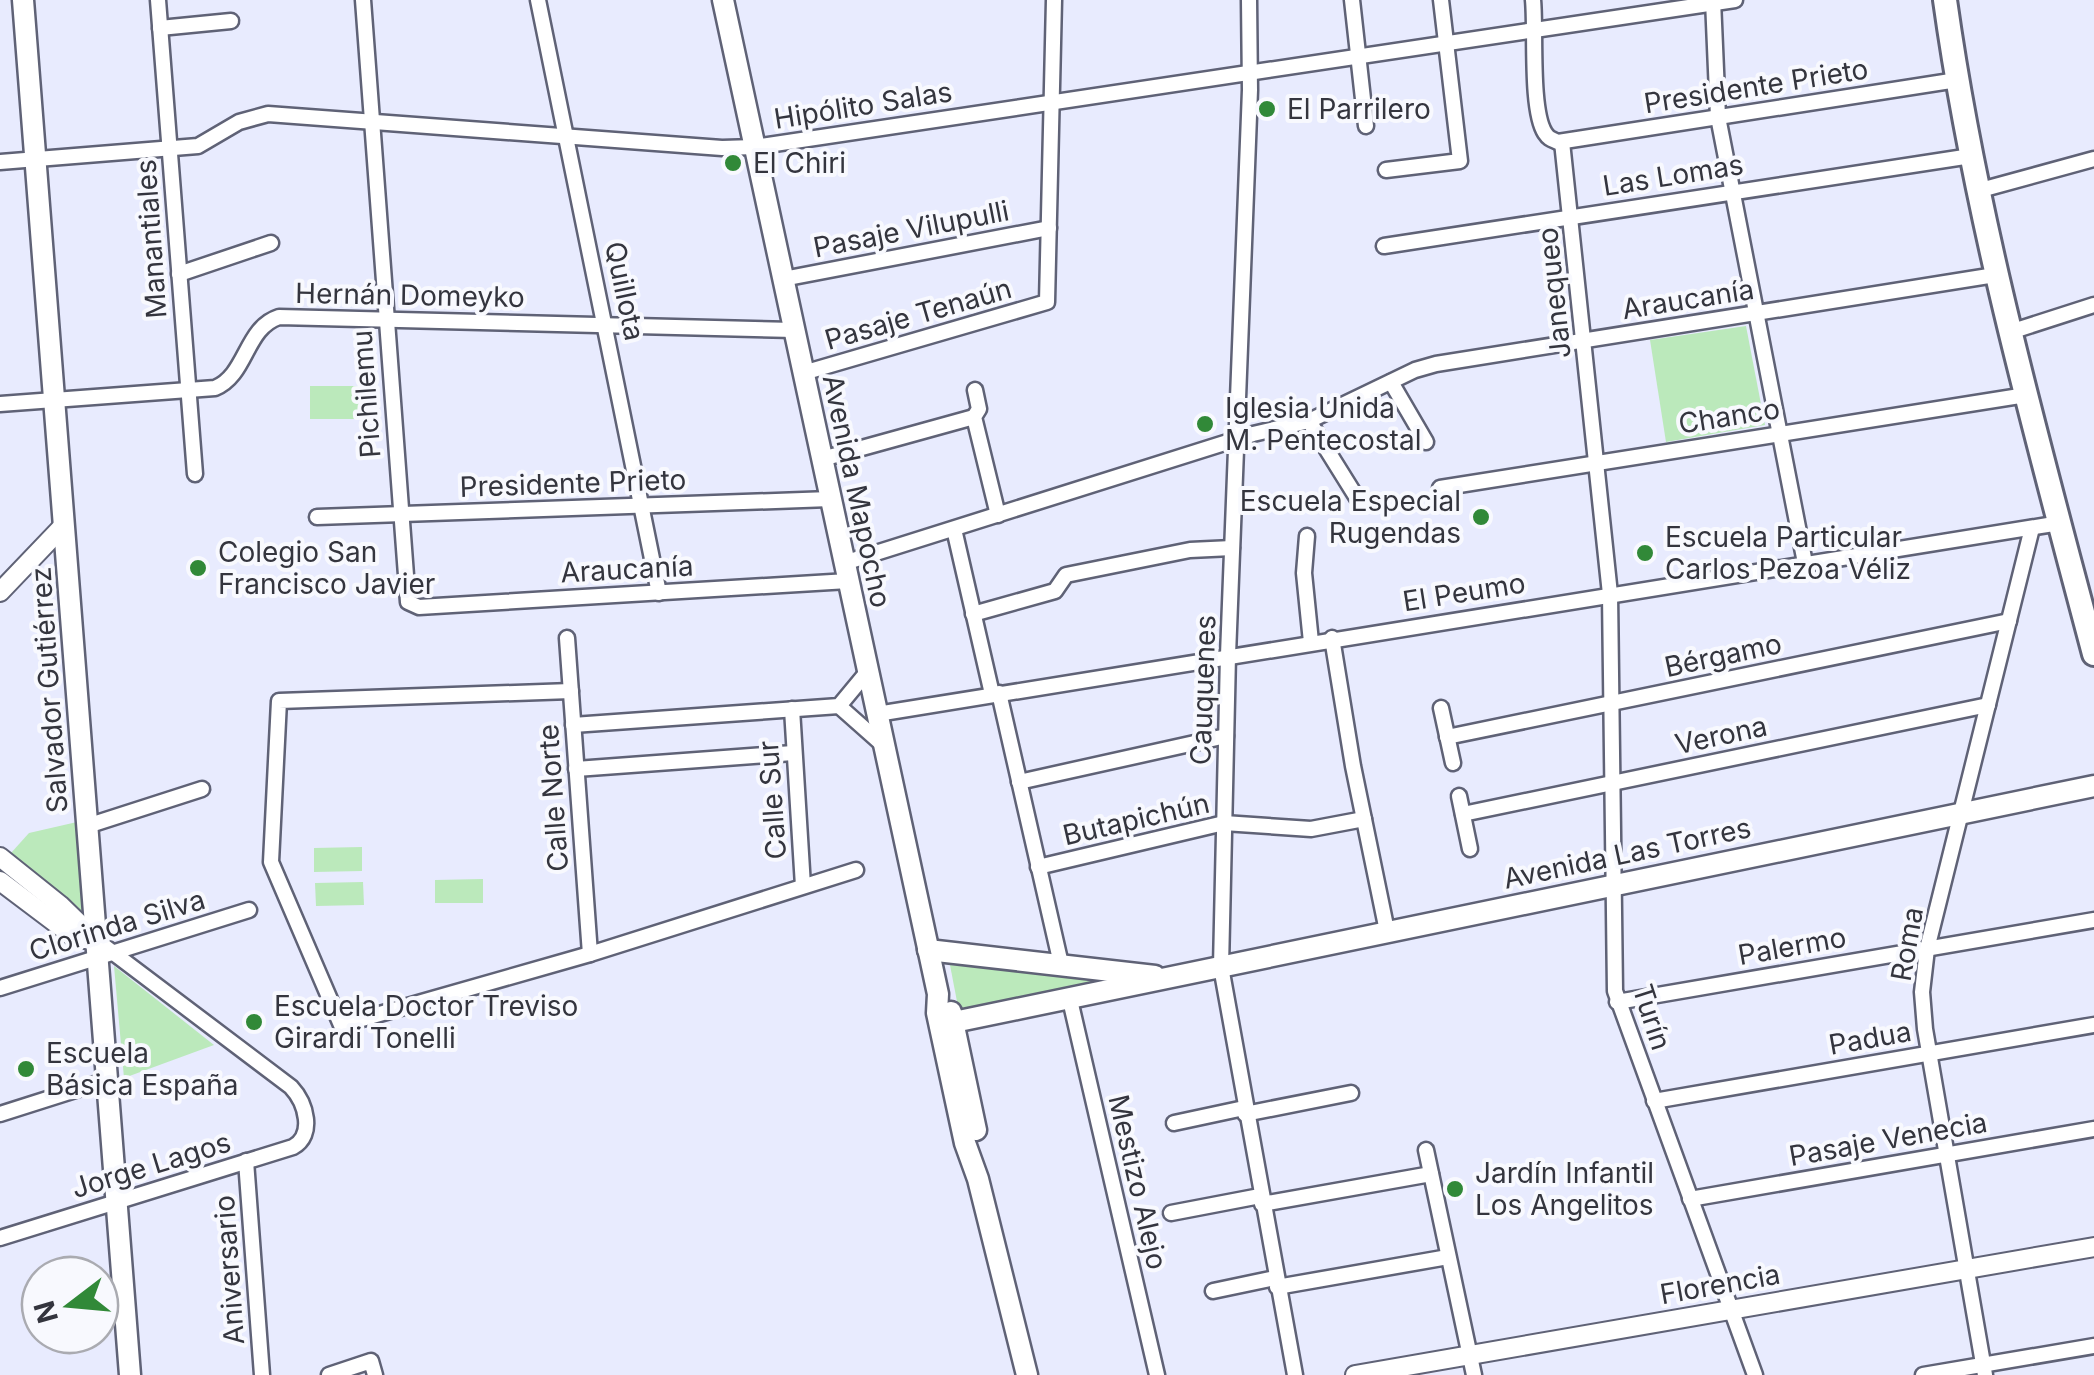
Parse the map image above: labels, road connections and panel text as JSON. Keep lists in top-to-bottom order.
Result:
{
  "streets": {
    "main road": ["Avenida Mapocho", "Salvador Gutiérrez", "Avenida Las Torres"],
    "street": [
      "Presidente Prieto",
      "Hipólito Salas",
      "Las Lomas",
      "Pasaje Vilupulli",
      "Manantiales",
      "Quillota",
      "Janequeo",
      "Hernán Domeyko",
      "Araucanía",
      "Pasaje Tenaún",
      "Pichilemu",
      "Chanco",
      "El Peumo",
      "Bérgamo",
      "Cauquenes",
      "Verona",
      "Calle Norte",
      "Calle Sur",
      "Butapichún",
      "Clorinda Silva",
      "Roma",
      "Palermo",
      "Turín",
      "Padua",
      "Pasaje Venecia",
      "Jorge Lagos",
      "Mestizo Alejo",
      "Aniversario",
      "Florencia"
    ]
  },
  "crossings": [
    ["Presidente Prieto", "Quillota"],
    ["Presidente Prieto", "Janequeo"],
    ["Presidente Prieto", "Pichilemu"],
    ["Presidente Prieto", "Avenida Mapocho"],
    ["Hipólito Salas", "Manantiales"],
    ["Hipólito Salas", "Quillota"],
    ["Hipólito Salas", "Janequeo"],
    ["Hipólito Salas", "Pichilemu"],
    ["Hipólito Salas", "Avenida Mapocho"],
    ["Hipólito Salas", "Salvador Gutiérrez"],
    ["Hipólito Salas", "Cauquenes"],
    ["Las Lomas", "Janequeo"],
    ["Pasaje Vilupulli", "Pasaje Tenaún"],
    ["Pasaje Vilupulli", "Avenida Mapocho"],
    ["Manantiales", "Hernán Domeyko"],
    ["Quillota", "Hernán Domeyko"],
    ["Quillota", "Araucanía"],
    ["Janequeo", "Araucanía"],
    ["Janequeo", "Chanco"],
    ["Janequeo", "El Peumo"],
    ["Janequeo", "Turín"],
    ["Hernán Domeyko", "Pichilemu"],
    ["Hernán Domeyko", "Avenida Mapocho"],
    ["Hernán Domeyko", "Salvador Gutiérrez"],
    ["Araucanía", "Pichilemu"],
    ["Araucanía", "Avenida Mapocho"],
    ["Araucanía", "Cauquenes"],
    ["Pasaje Tenaún", "Avenida Mapocho"],
    ["Avenida Mapocho", "El Peumo"],
    ["Avenida Mapocho", "Avenida Las Torres"],
    ["El Peumo", "Cauquenes"],
    ["El Peumo", "Roma"],
    ["El Peumo", "Turín"],
    ["Bérgamo", "Roma"],
    ["Bérgamo", "Turín"],
    ["Salvador Gutiérrez", "Clorinda Silva"],
    ["Salvador Gutiérrez", "Jorge Lagos"],
    ["Cauquenes", "Butapichún"],
    ["Cauquenes", "Avenida Las Torres"],
    ["Verona", "Roma"],
    ["Verona", "Turín"],
    ["Avenida Las Torres", "Roma"],
    ["Avenida Las Torres", "Turín"],
    ["Avenida Las Torres", "Mestizo Alejo"],
    ["Clorinda Silva", "Jorge Lagos"],
    ["Roma", "Palermo"],
    ["Roma", "Padua"],
    ["Roma", "Pasaje Venecia"],
    ["Roma", "Florencia"],
    ["Palermo", "Turín"],
    ["Turín", "Padua"],
    ["Turín", "Pasaje Venecia"],
    ["Turín", "Florencia"],
    ["Jorge Lagos", "Aniversario"]
  ],
  "places": [
    "El Parrilero",
    "El Chiri",
    "Iglesia Unida M. Pentecostal",
    "Escuela Especial Rugendas",
    "Escuela Particular Carlos Pezoa Véliz",
    "Colegio San Francisco Javier",
    "Escuela Doctor Treviso Girardi Tonelli",
    "Escuela Básica España",
    "Jardín Infantil Los Angelitos"
  ],
  "north": "left"
}
